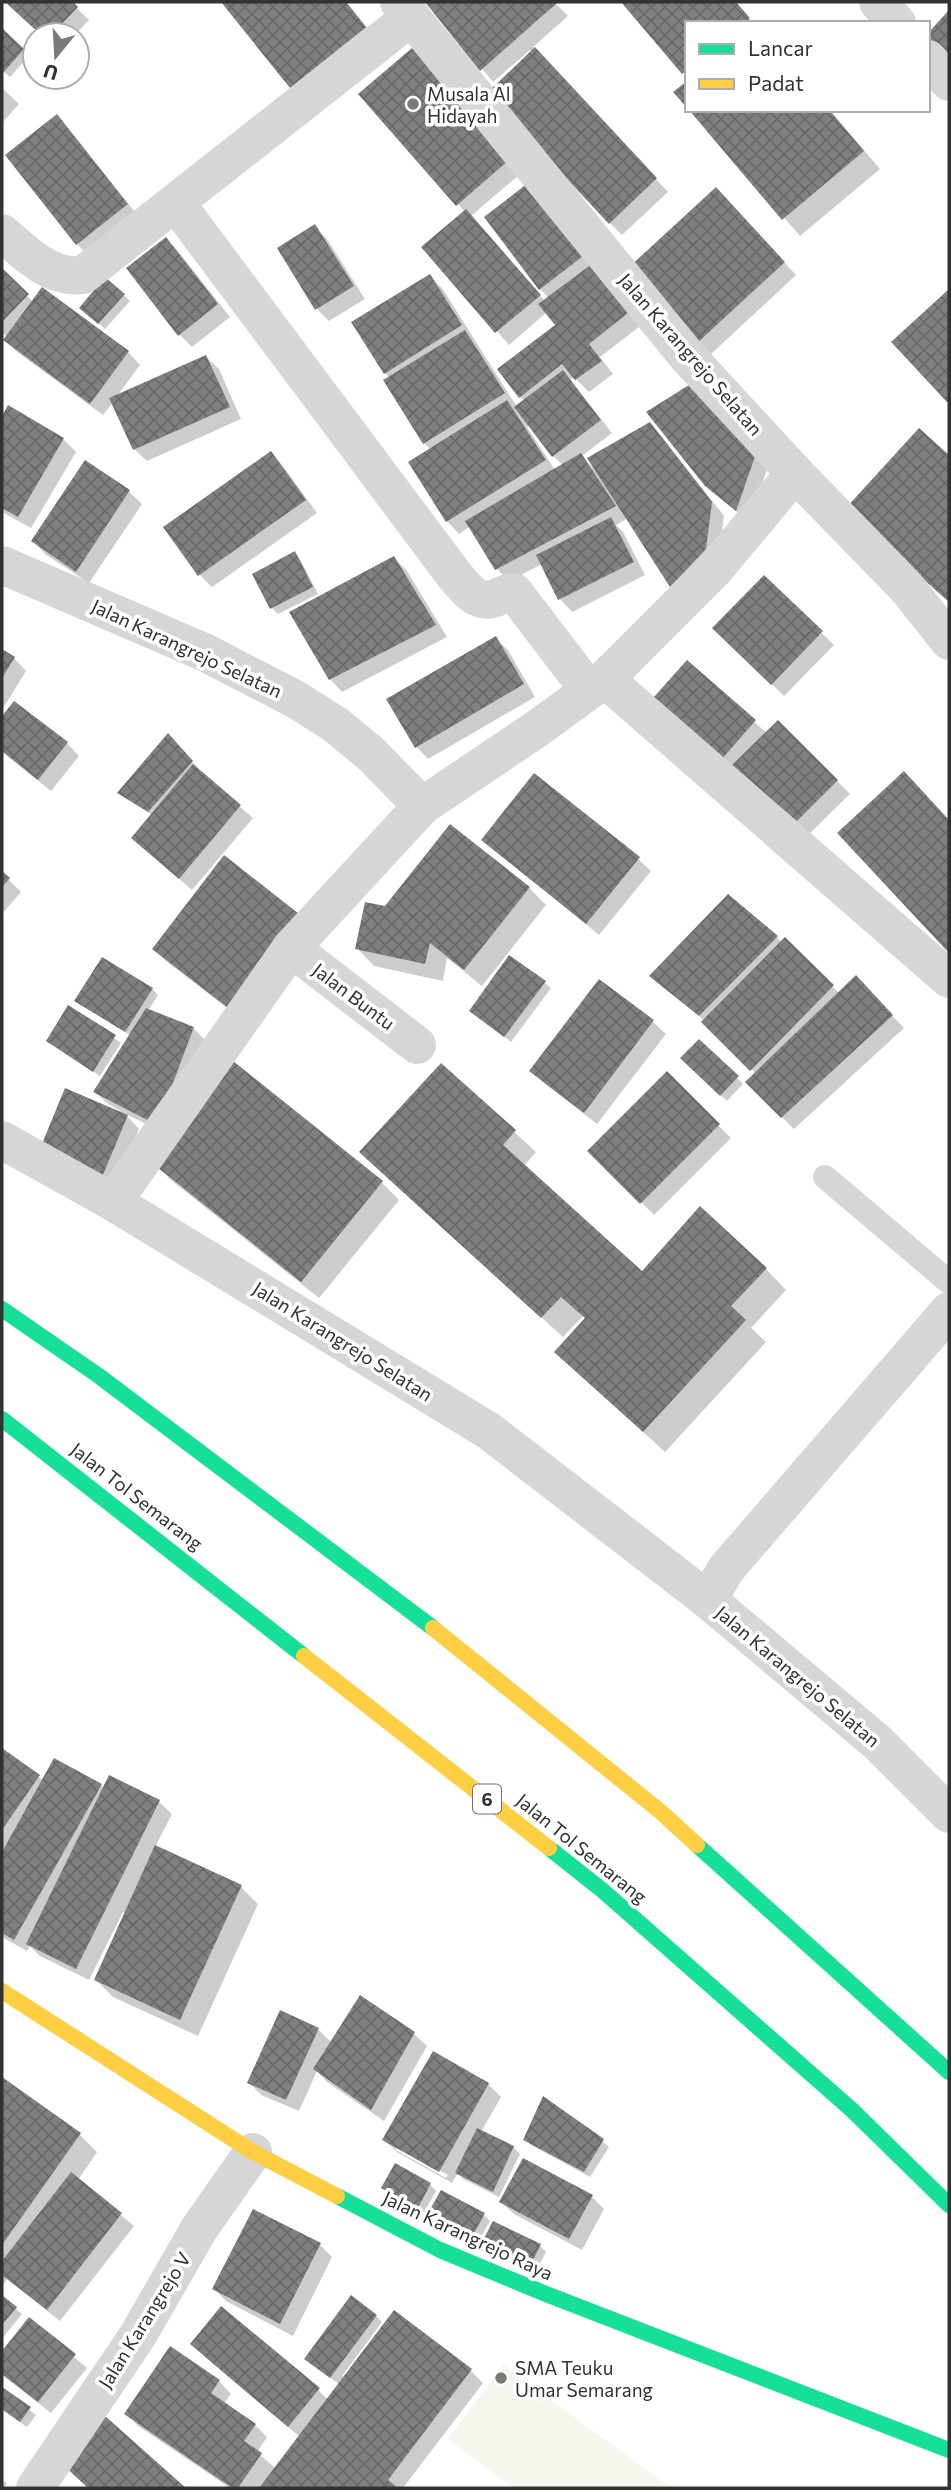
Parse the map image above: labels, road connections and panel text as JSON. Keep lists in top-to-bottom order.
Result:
{
  "streets": {
    "main road": ["Jalan Tol Semarang", "6", "Jalan Karangrejo Raya"],
    "street": ["Jalan Karangrejo Selatan", "Jalan Buntu", "Jalan Karangrejo V"]
  },
  "crossings": [
    ["Jalan Karangrejo Raya", "Jalan Karangrejo V"]
  ],
  "places": ["Musala Al Hidayah", "SMA Teuku Umar Semarang"],
  "legend": ["Lancar", "Padat"],
  "north": "bottom"
}
